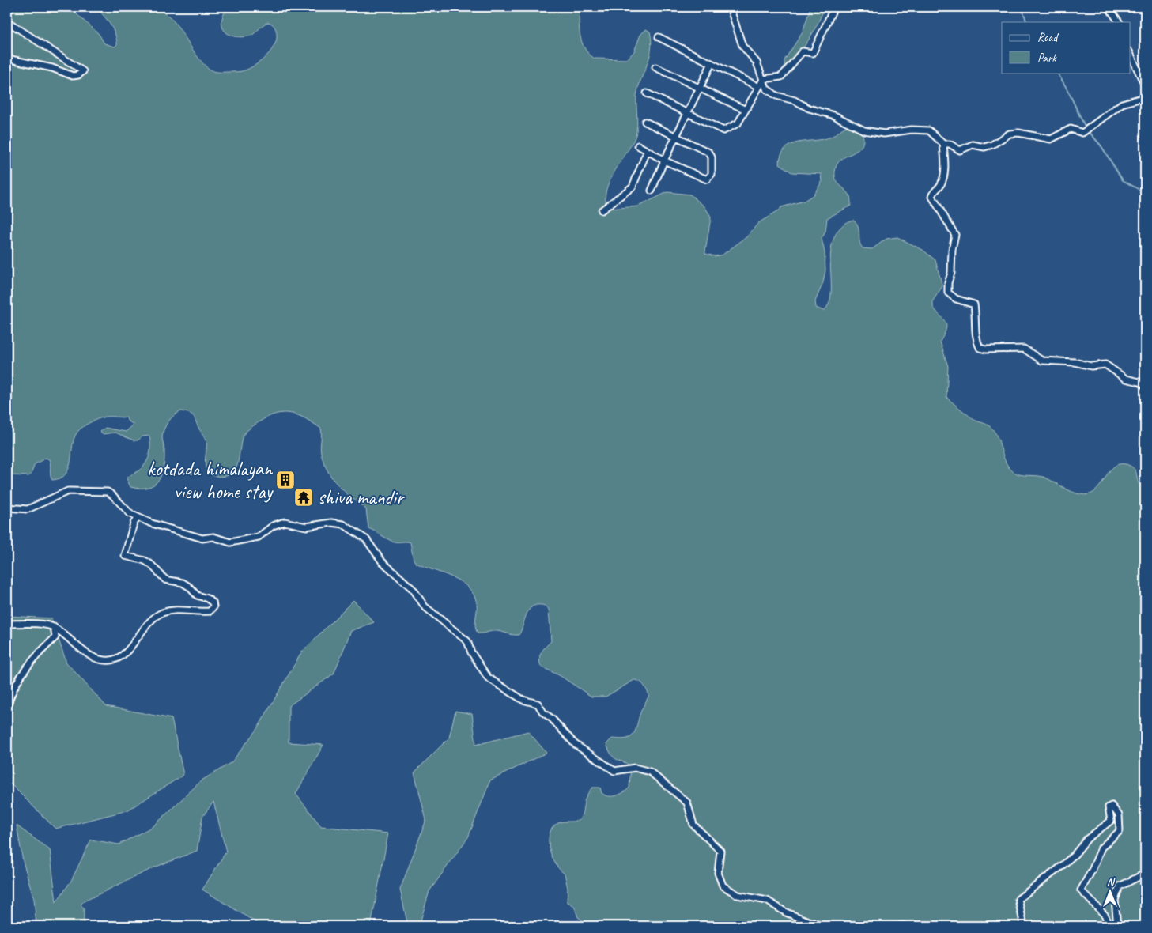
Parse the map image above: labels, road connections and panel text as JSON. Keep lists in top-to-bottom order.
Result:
{
  "places": {
    "building": ["kotdada himalayan view home stay"],
    "temple": ["shiva mandir"]
  },
  "legend": ["Road", "Park"],
  "north": "top"
}
